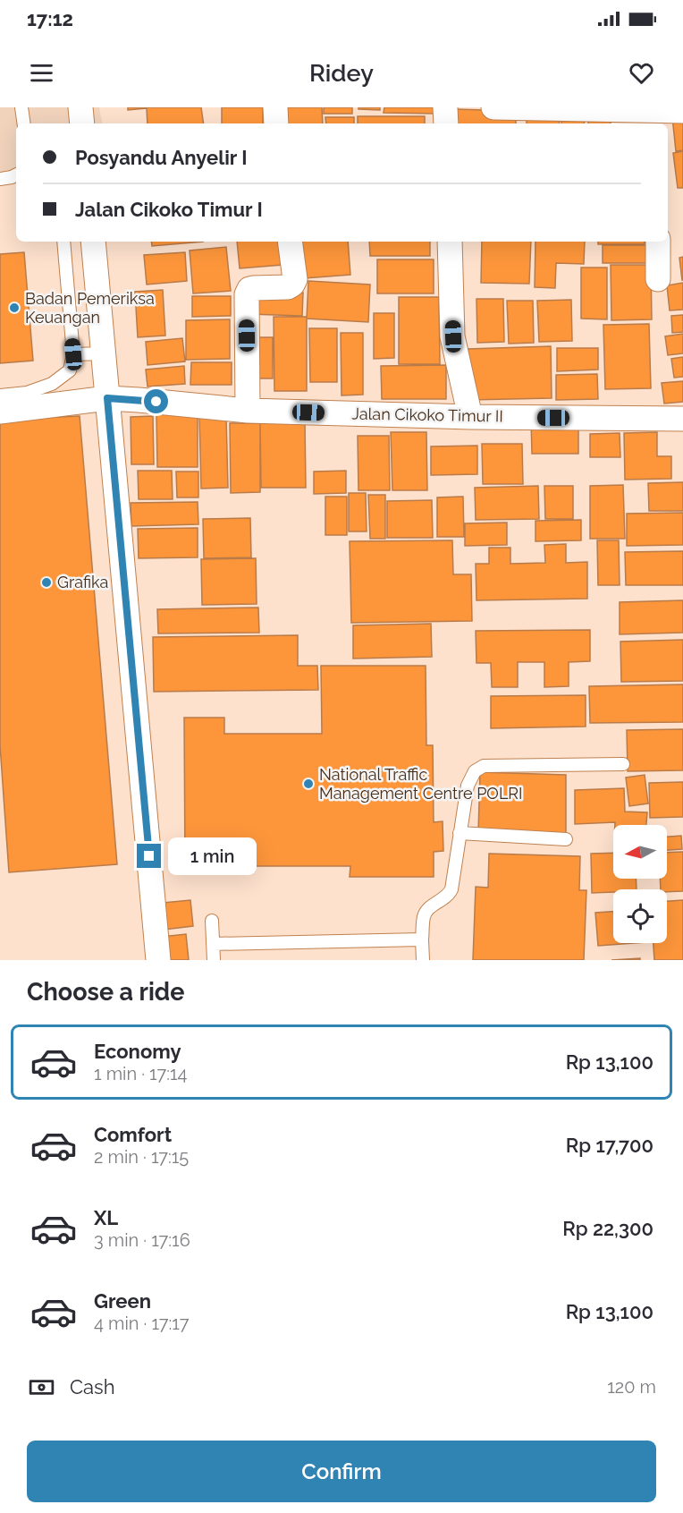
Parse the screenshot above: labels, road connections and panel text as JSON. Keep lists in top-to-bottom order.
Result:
{
  "streets": {
    "street": ["Jalan Cikoko Timur II"]
  },
  "places": ["Badan Pemeriksa Keuangan", "Grafika", "National Traffic Management Centre POLRI"],
  "north": "left",
  "page": {
    "status": "17:12",
    "header": "Ridey",
    "banner": ["Posyandu Anyelir I", "Jalan Cikoko Timur I"],
    "bubble": "1 min",
    "heading": "Choose a ride",
    "list": [
      {
        "name": "Economy",
        "note": "1 min · 17:14",
        "value": "Rp 13,100"
      },
      {
        "name": "Comfort",
        "note": "2 min · 17:15",
        "value": "Rp 17,700"
      },
      {
        "name": "XL",
        "note": "3 min · 17:16",
        "value": "Rp 22,300"
      },
      {
        "name": "Green",
        "note": "4 min · 17:17",
        "value": "Rp 13,100"
      }
    ],
    "pay": ["Cash", "120 m"],
    "buttons": "Confirm"
  }
}
